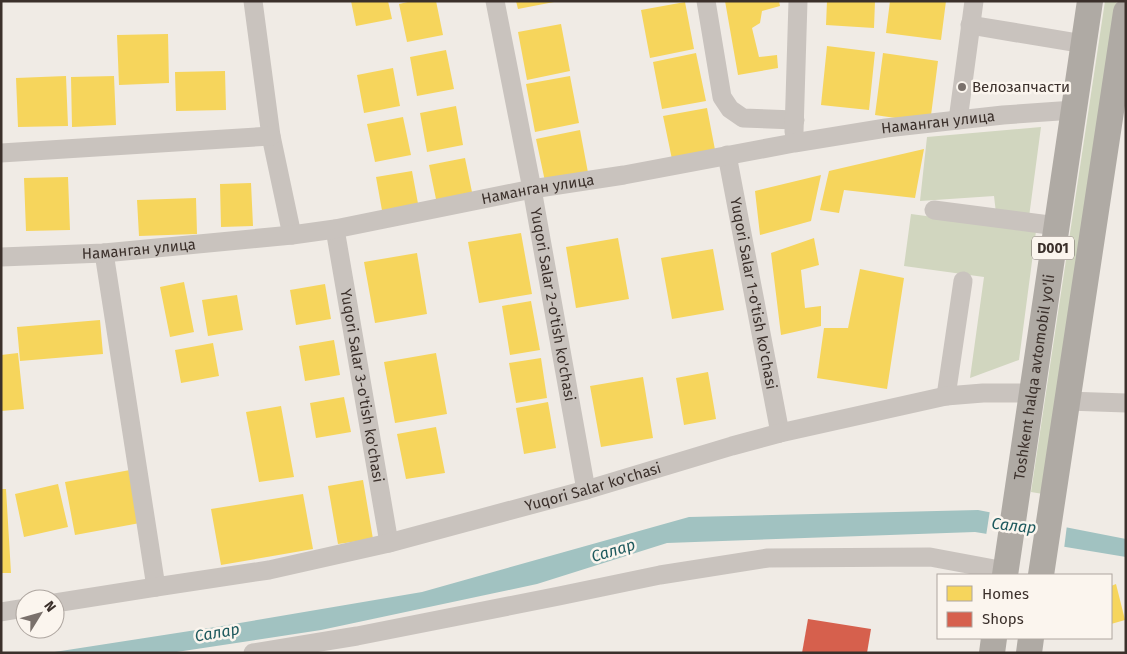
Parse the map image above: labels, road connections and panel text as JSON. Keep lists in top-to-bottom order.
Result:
{
  "streets": {
    "highway": ["D001", "Toshkent halqa avtomobil yo'li"],
    "street": [
      "Наманган улица",
      "Yuqori Salar 1-o'tish ko'chasi",
      "Yuqori Salar 2-o'tish ko'chasi",
      "Yuqori Salar 3-o'tish ko'chasi",
      "Yuqori Salar ko'chasi"
    ]
  },
  "crossings": [
    ["Наманган улица", "Yuqori Salar 1-o'tish ko'chasi"],
    ["Наманган улица", "Yuqori Salar 2-o'tish ko'chasi"],
    ["Наманган улица", "Toshkent halqa avtomobil yo'li"],
    ["Наманган улица", "Yuqori Salar 3-o'tish ko'chasi"],
    ["Yuqori Salar 1-o'tish ko'chasi", "Yuqori Salar ko'chasi"],
    ["Yuqori Salar 2-o'tish ko'chasi", "Yuqori Salar ko'chasi"],
    ["Toshkent halqa avtomobil yo'li", "Yuqori Salar ko'chasi"],
    ["Yuqori Salar 3-o'tish ko'chasi", "Yuqori Salar ko'chasi"]
  ],
  "water": ["Салар"],
  "places": ["Велозапчасти"],
  "legend": ["Homes", "Shops"],
  "north": "top right"
}
